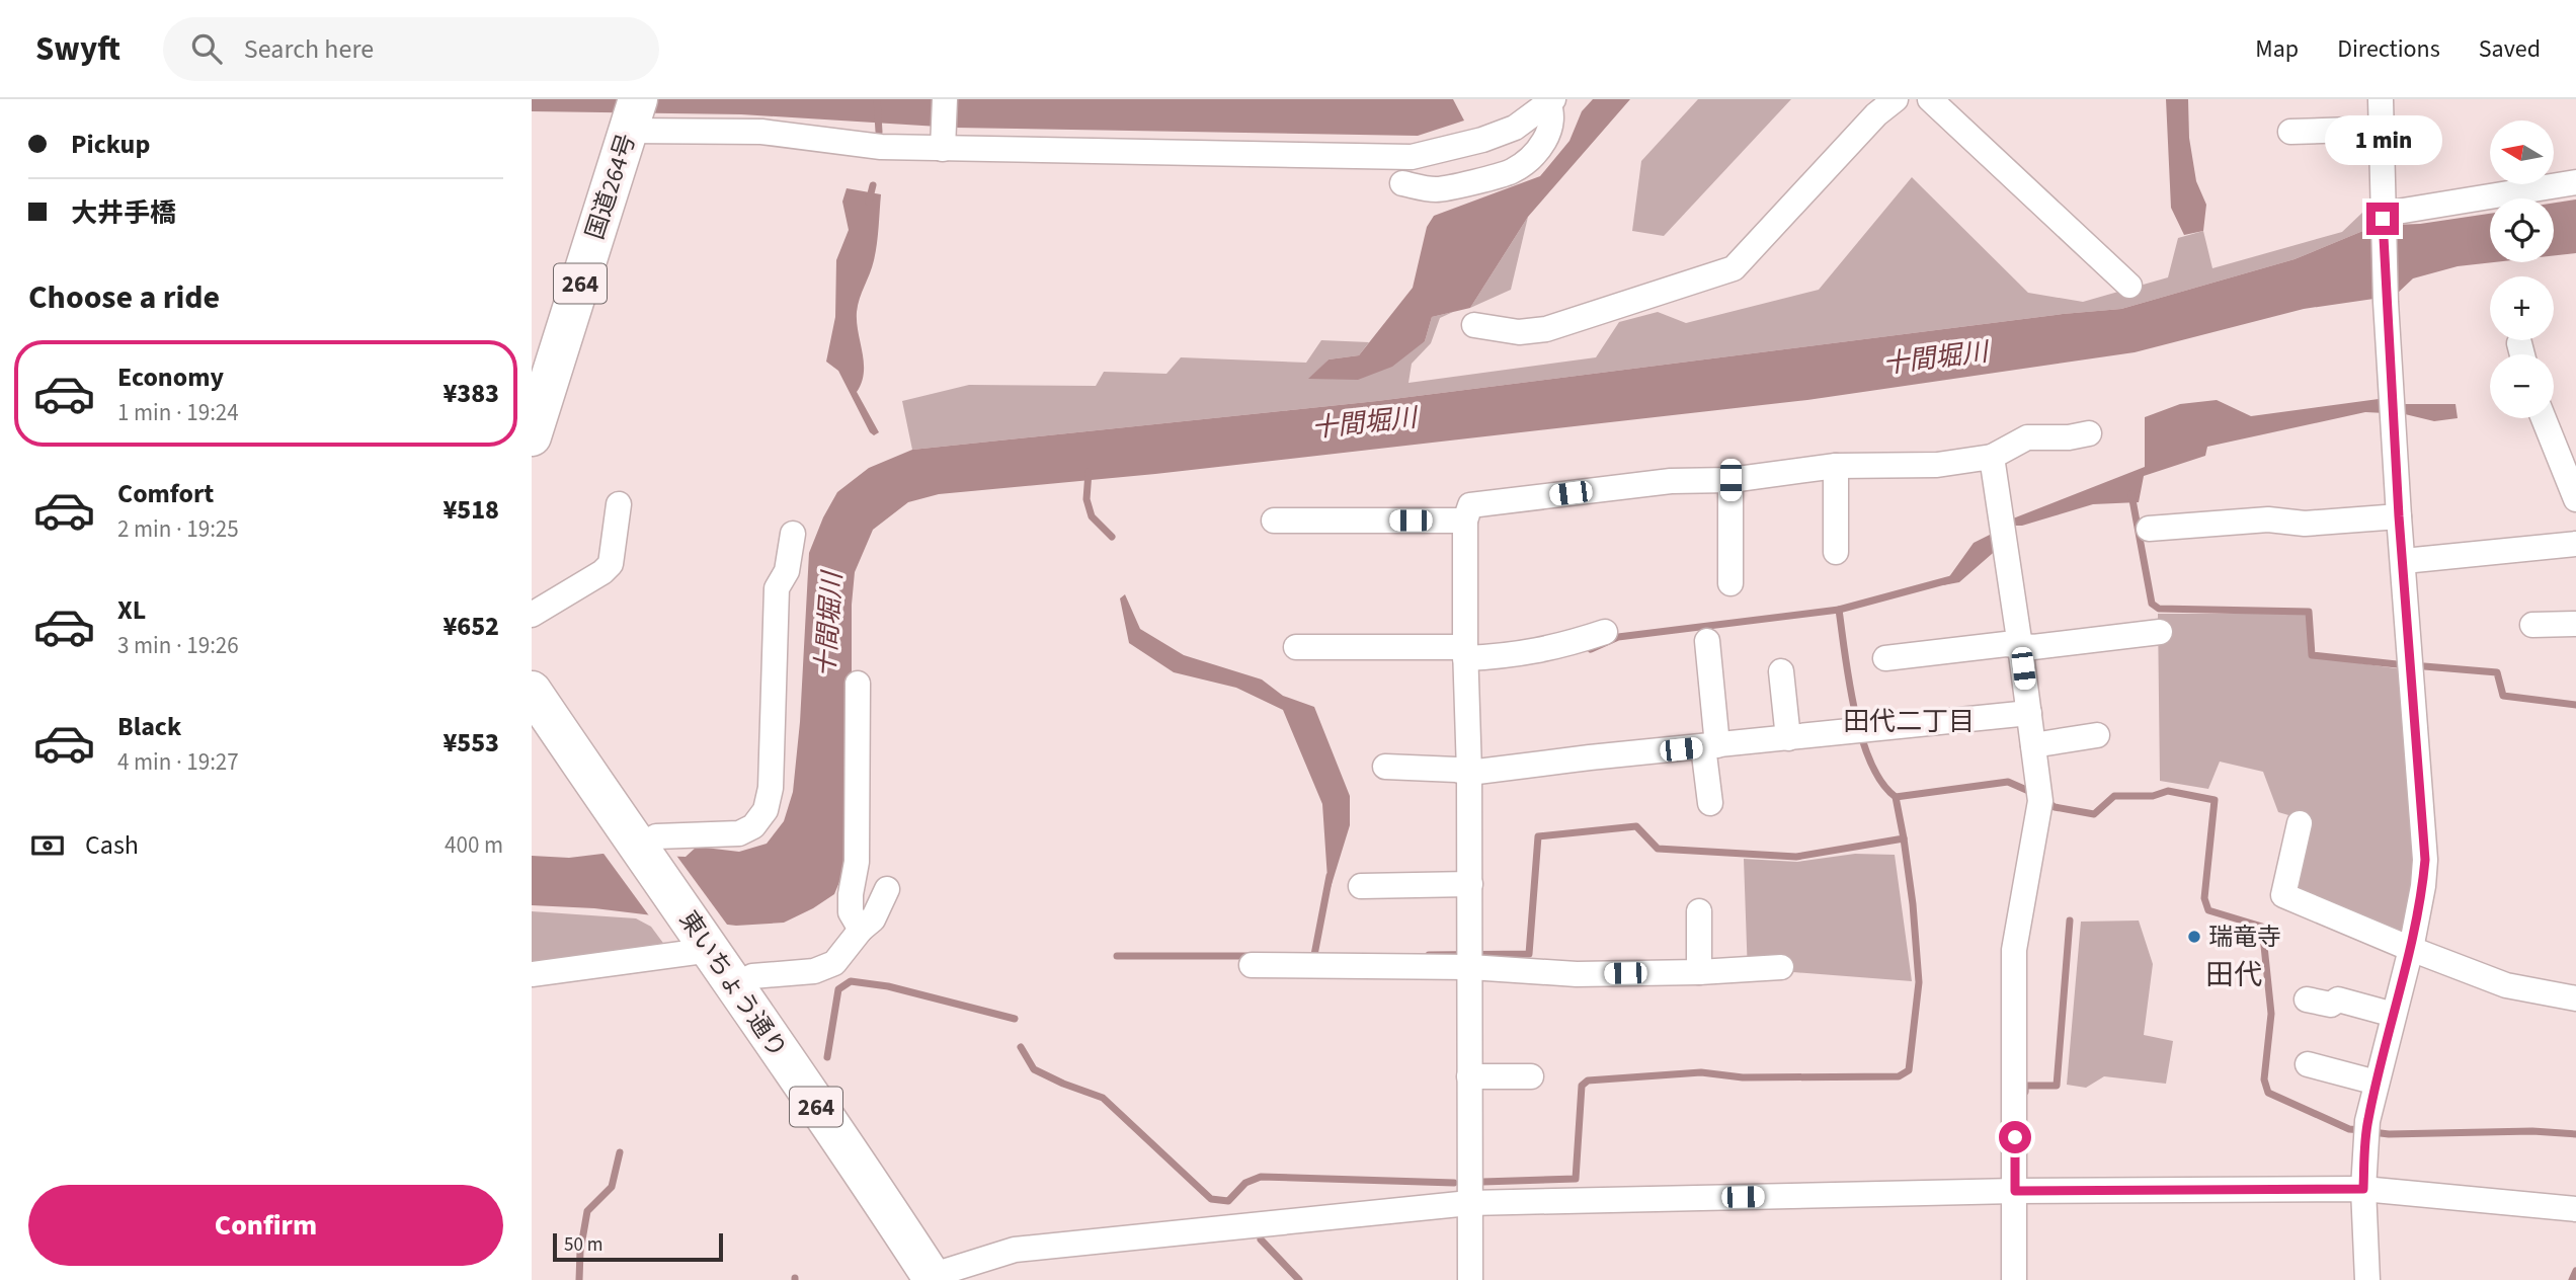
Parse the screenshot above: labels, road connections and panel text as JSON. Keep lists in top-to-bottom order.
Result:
{
  "streets": {
    "highway": ["国道264号", "264", "東いちょう通り"]
  },
  "districts": ["田代二丁目", "田代"],
  "water": ["十間堀川"],
  "places": ["瑞竜寺"],
  "scale_bar": "50 m",
  "north": "left",
  "page": {
    "header": "Swyft",
    "search": "Search here",
    "nav": ["Map", "Directions", "Saved"],
    "banner": ["Pickup", "大井手橋"],
    "bubble": "1 min",
    "map_buttons": ["+", "−"],
    "heading": "Choose a ride",
    "list": [
      {
        "name": "Economy",
        "note": "1 min · 19:24",
        "value": "¥383"
      },
      {
        "name": "Comfort",
        "note": "2 min · 19:25",
        "value": "¥518"
      },
      {
        "name": "XL",
        "note": "3 min · 19:26",
        "value": "¥652"
      },
      {
        "name": "Black",
        "note": "4 min · 19:27",
        "value": "¥553"
      }
    ],
    "pay": ["Cash", "400 m"],
    "buttons": "Confirm",
    "scale": "50 m"
  }
}
